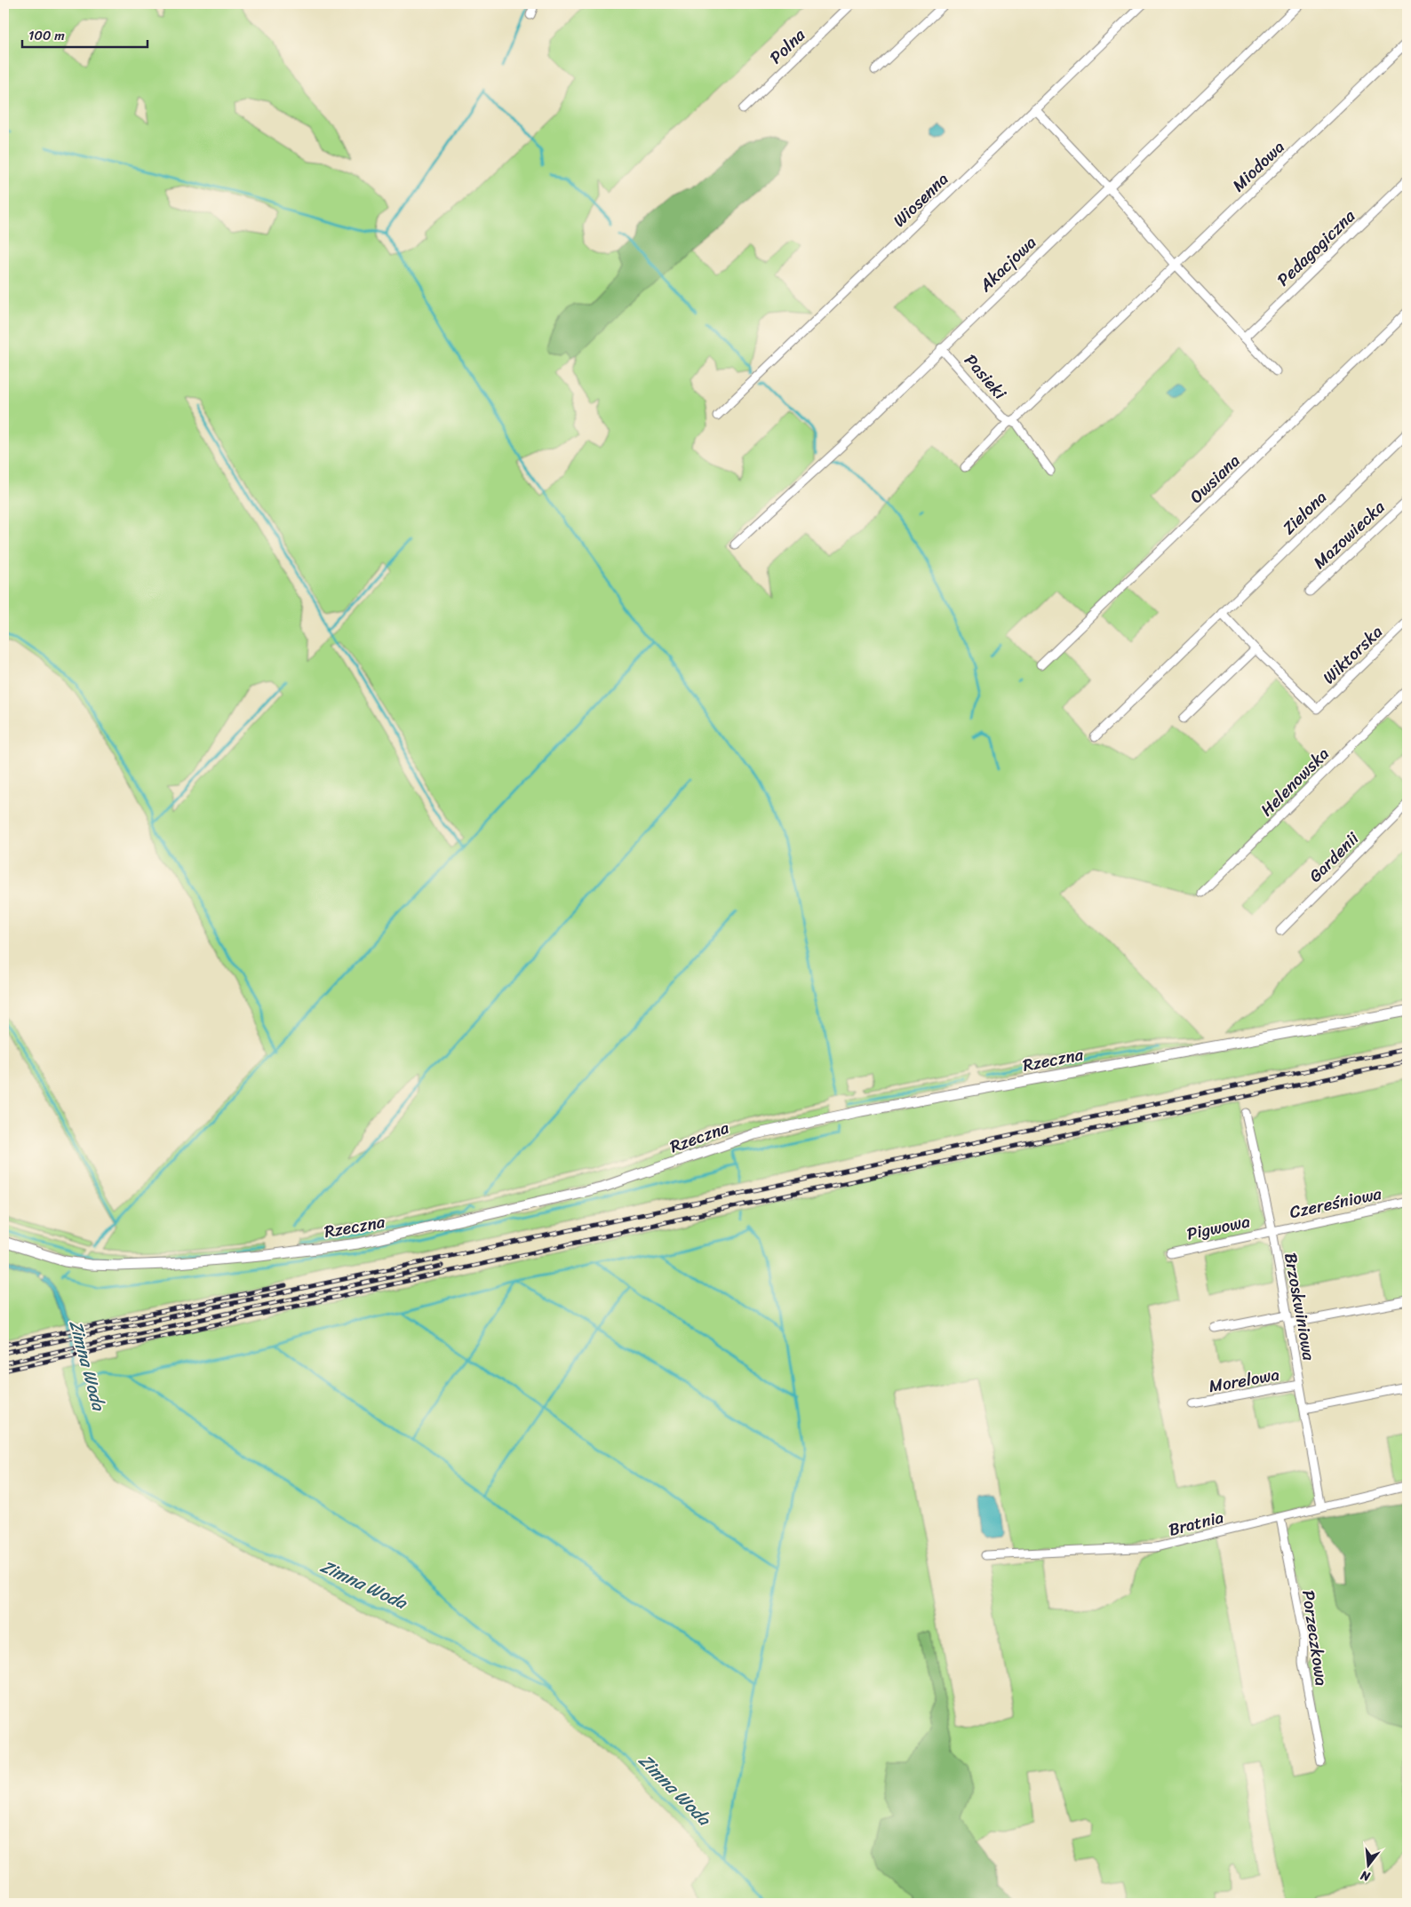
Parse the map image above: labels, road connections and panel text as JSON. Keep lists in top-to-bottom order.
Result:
{
  "streets": {
    "street": [
      "Polna",
      "Miodowa",
      "Wiosenna",
      "Pedagogiczna",
      "Akacjowa",
      "Pasieki",
      "Owsiana",
      "Zielona",
      "Mazowiecka",
      "Wiktorska",
      "Helenowska",
      "Gardenii",
      "Rzeczna",
      "Czereśniowa",
      "Pigwowa",
      "Brzoskwiniowa",
      "Morelowa",
      "Bratnia",
      "Porzeczkowa"
    ]
  },
  "crossings": [
    ["Miodowa", "Pasieki"],
    ["Akacjowa", "Pasieki"],
    ["Czereśniowa", "Pigwowa"],
    ["Czereśniowa", "Brzoskwiniowa"],
    ["Pigwowa", "Brzoskwiniowa"],
    ["Brzoskwiniowa", "Morelowa"],
    ["Brzoskwiniowa", "Bratnia"],
    ["Bratnia", "Porzeczkowa"]
  ],
  "water": ["Zimna Woda"],
  "scale_bar": "100 m",
  "north": "bottom"
}
